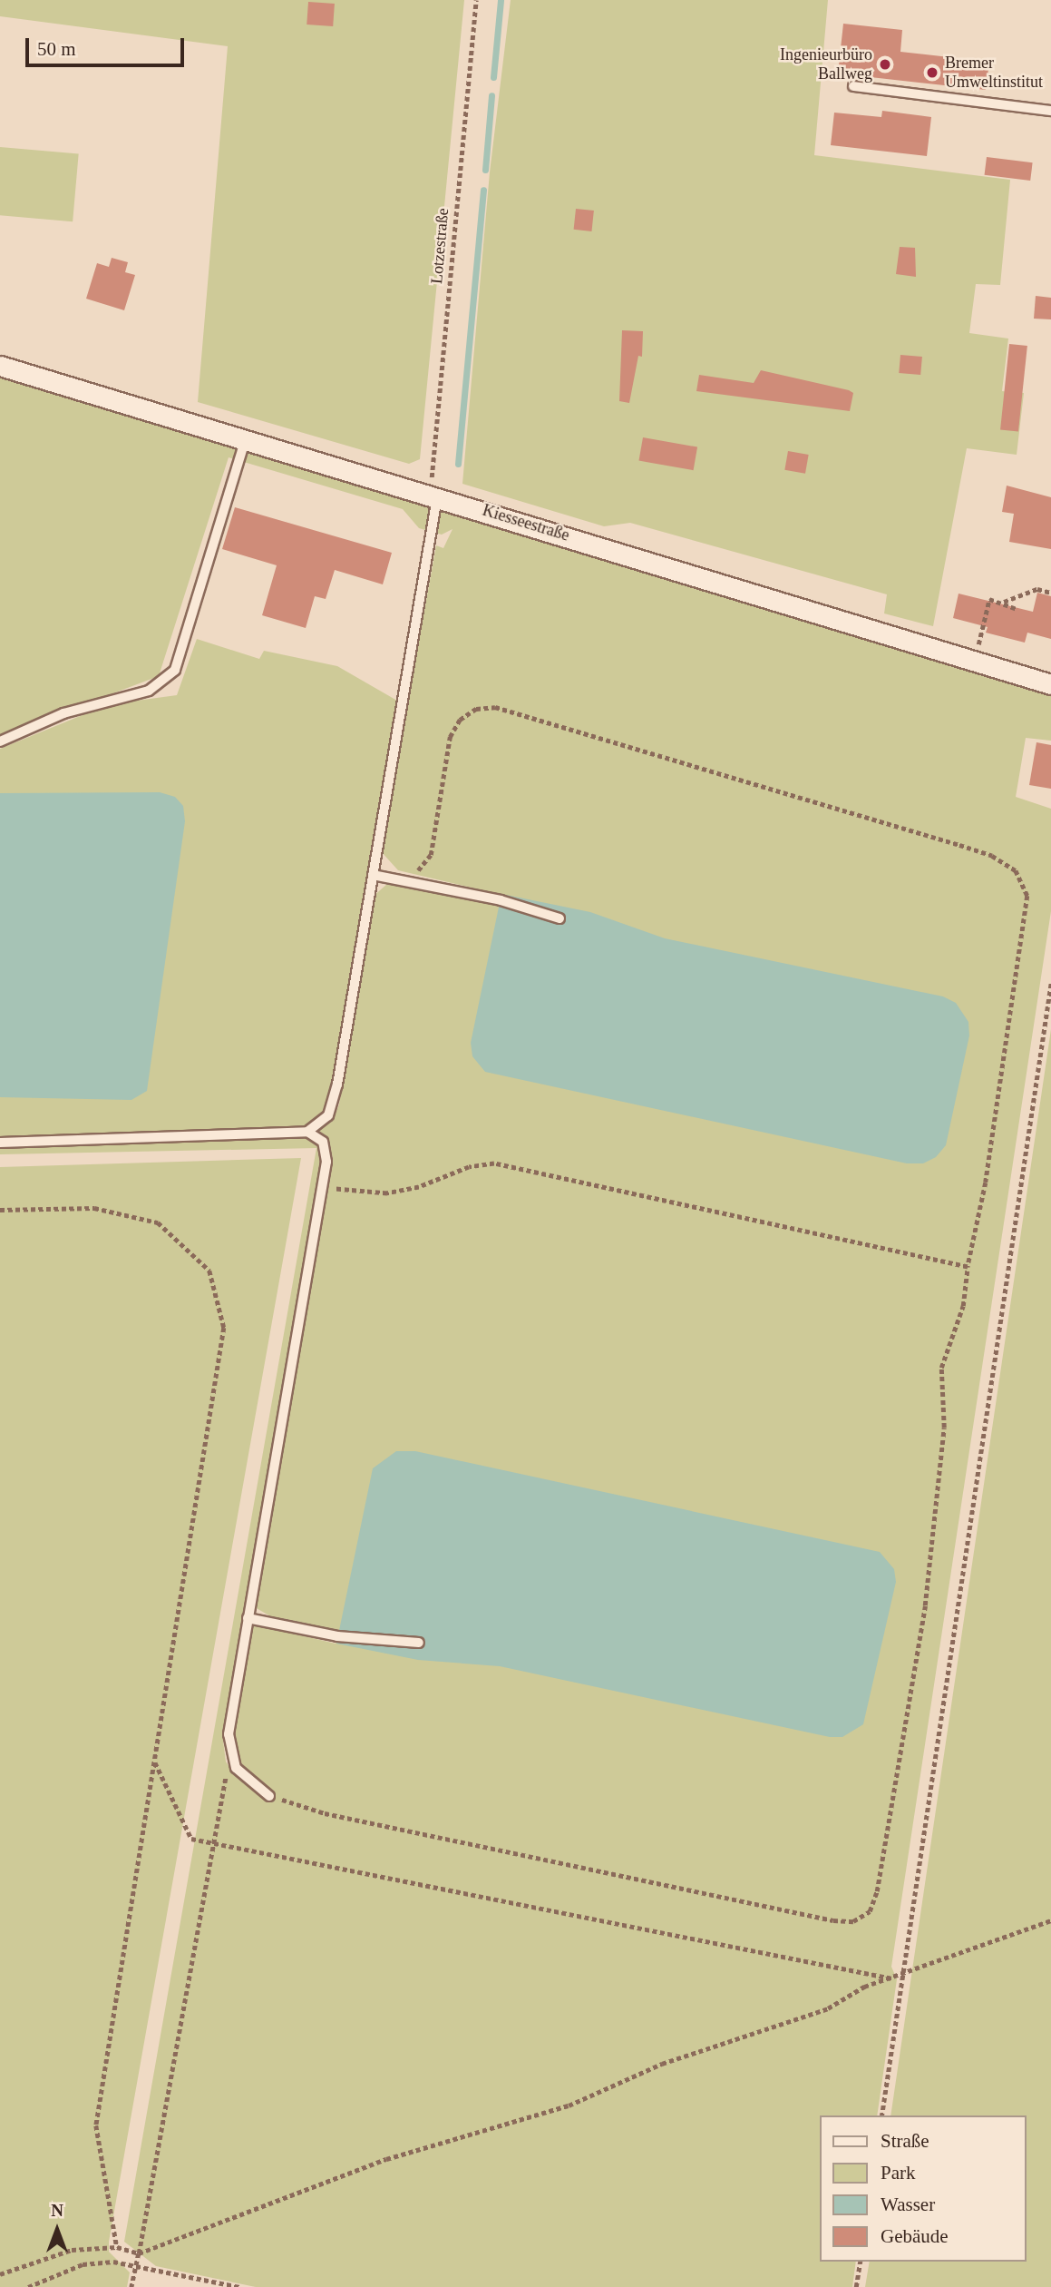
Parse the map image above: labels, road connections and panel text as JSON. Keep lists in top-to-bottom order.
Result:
{
  "streets": {
    "street": ["Kiesseestraße"],
    "path": ["Lotzestraße"]
  },
  "crossings": [
    ["Lotzestraße", "Kiesseestraße"]
  ],
  "places": ["Ingenieurbüro Ballweg", "Bremer Umweltinstitut"],
  "legend": [
    "Straße",
    "Park",
    "Wasser",
    "Gebäude"
  ],
  "scale_bar": "50 m",
  "north": "top"
}
